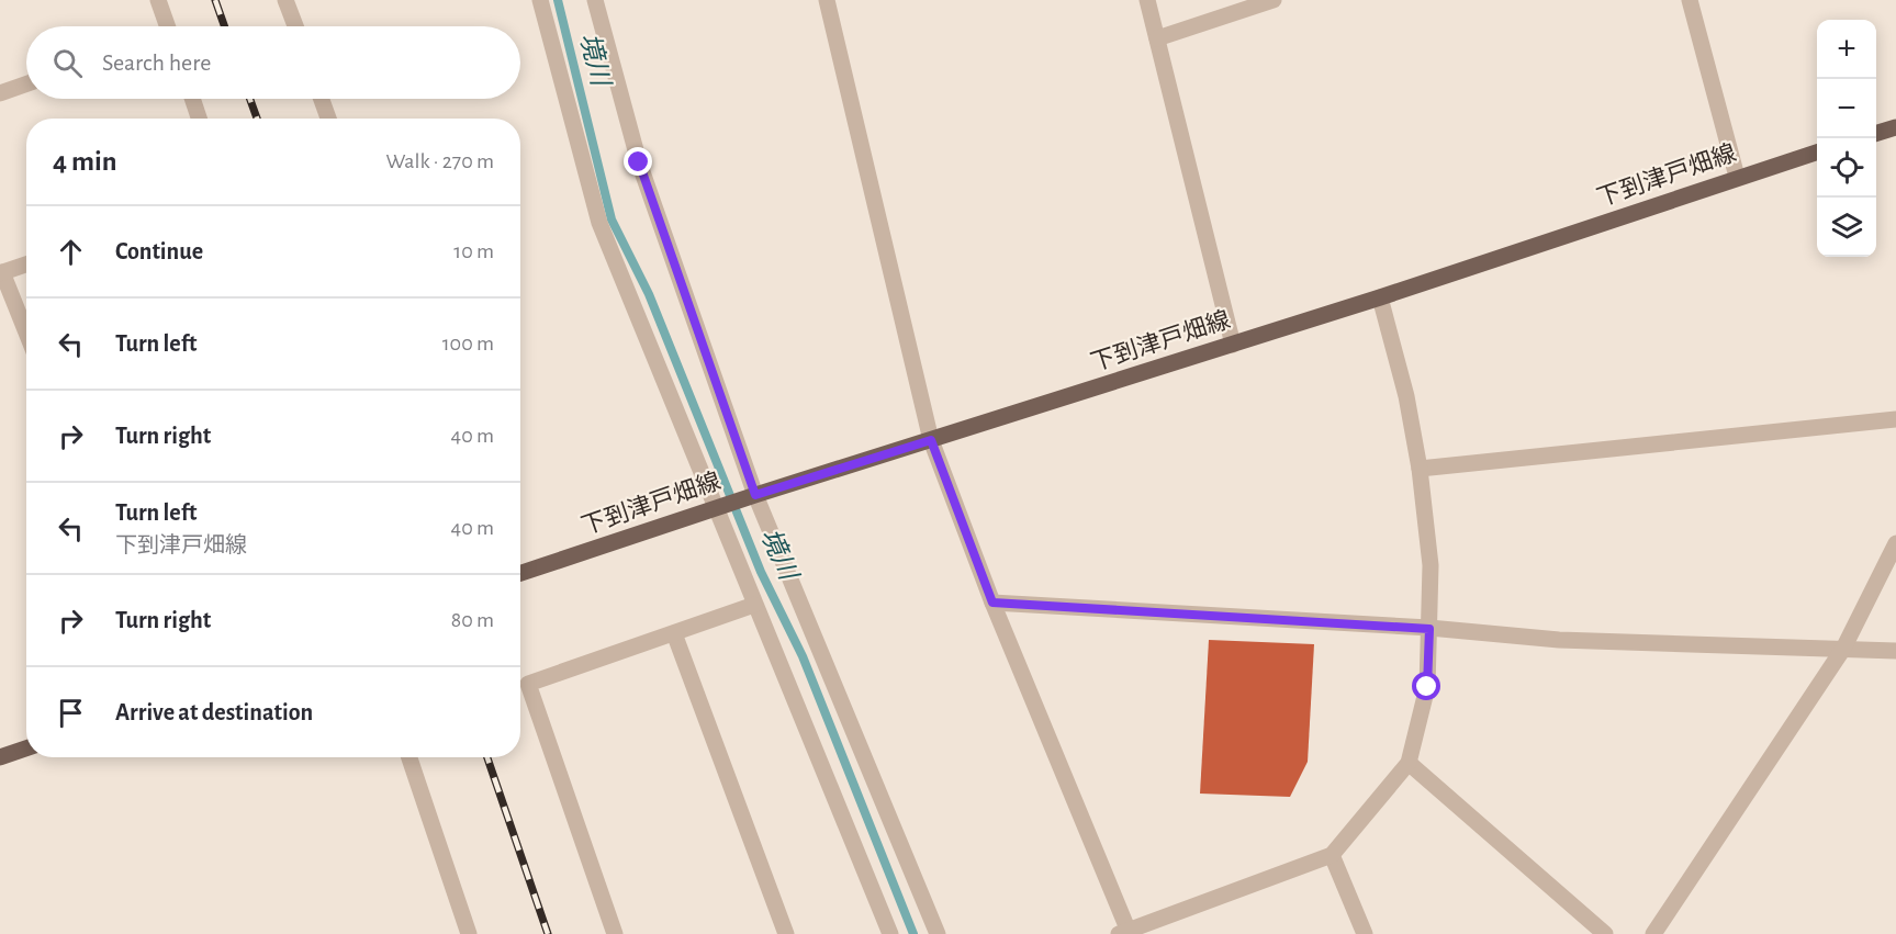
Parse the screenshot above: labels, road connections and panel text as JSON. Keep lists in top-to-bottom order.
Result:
{
  "streets": {
    "main road": ["下到津戸畑線"]
  },
  "water": ["境川"],
  "page": {
    "map_buttons": ["+", "−"],
    "search": "Search here",
    "heading": ["4 min", "Walk · 270 m"],
    "list": [
      ["Continue", "10 m"],
      ["Turn left", "100 m"],
      ["Turn right", "40 m"],
      ["Turn left", "下到津戸畑線", "40 m"],
      ["Turn right", "80 m"],
      "Arrive at destination"
    ]
  }
}
